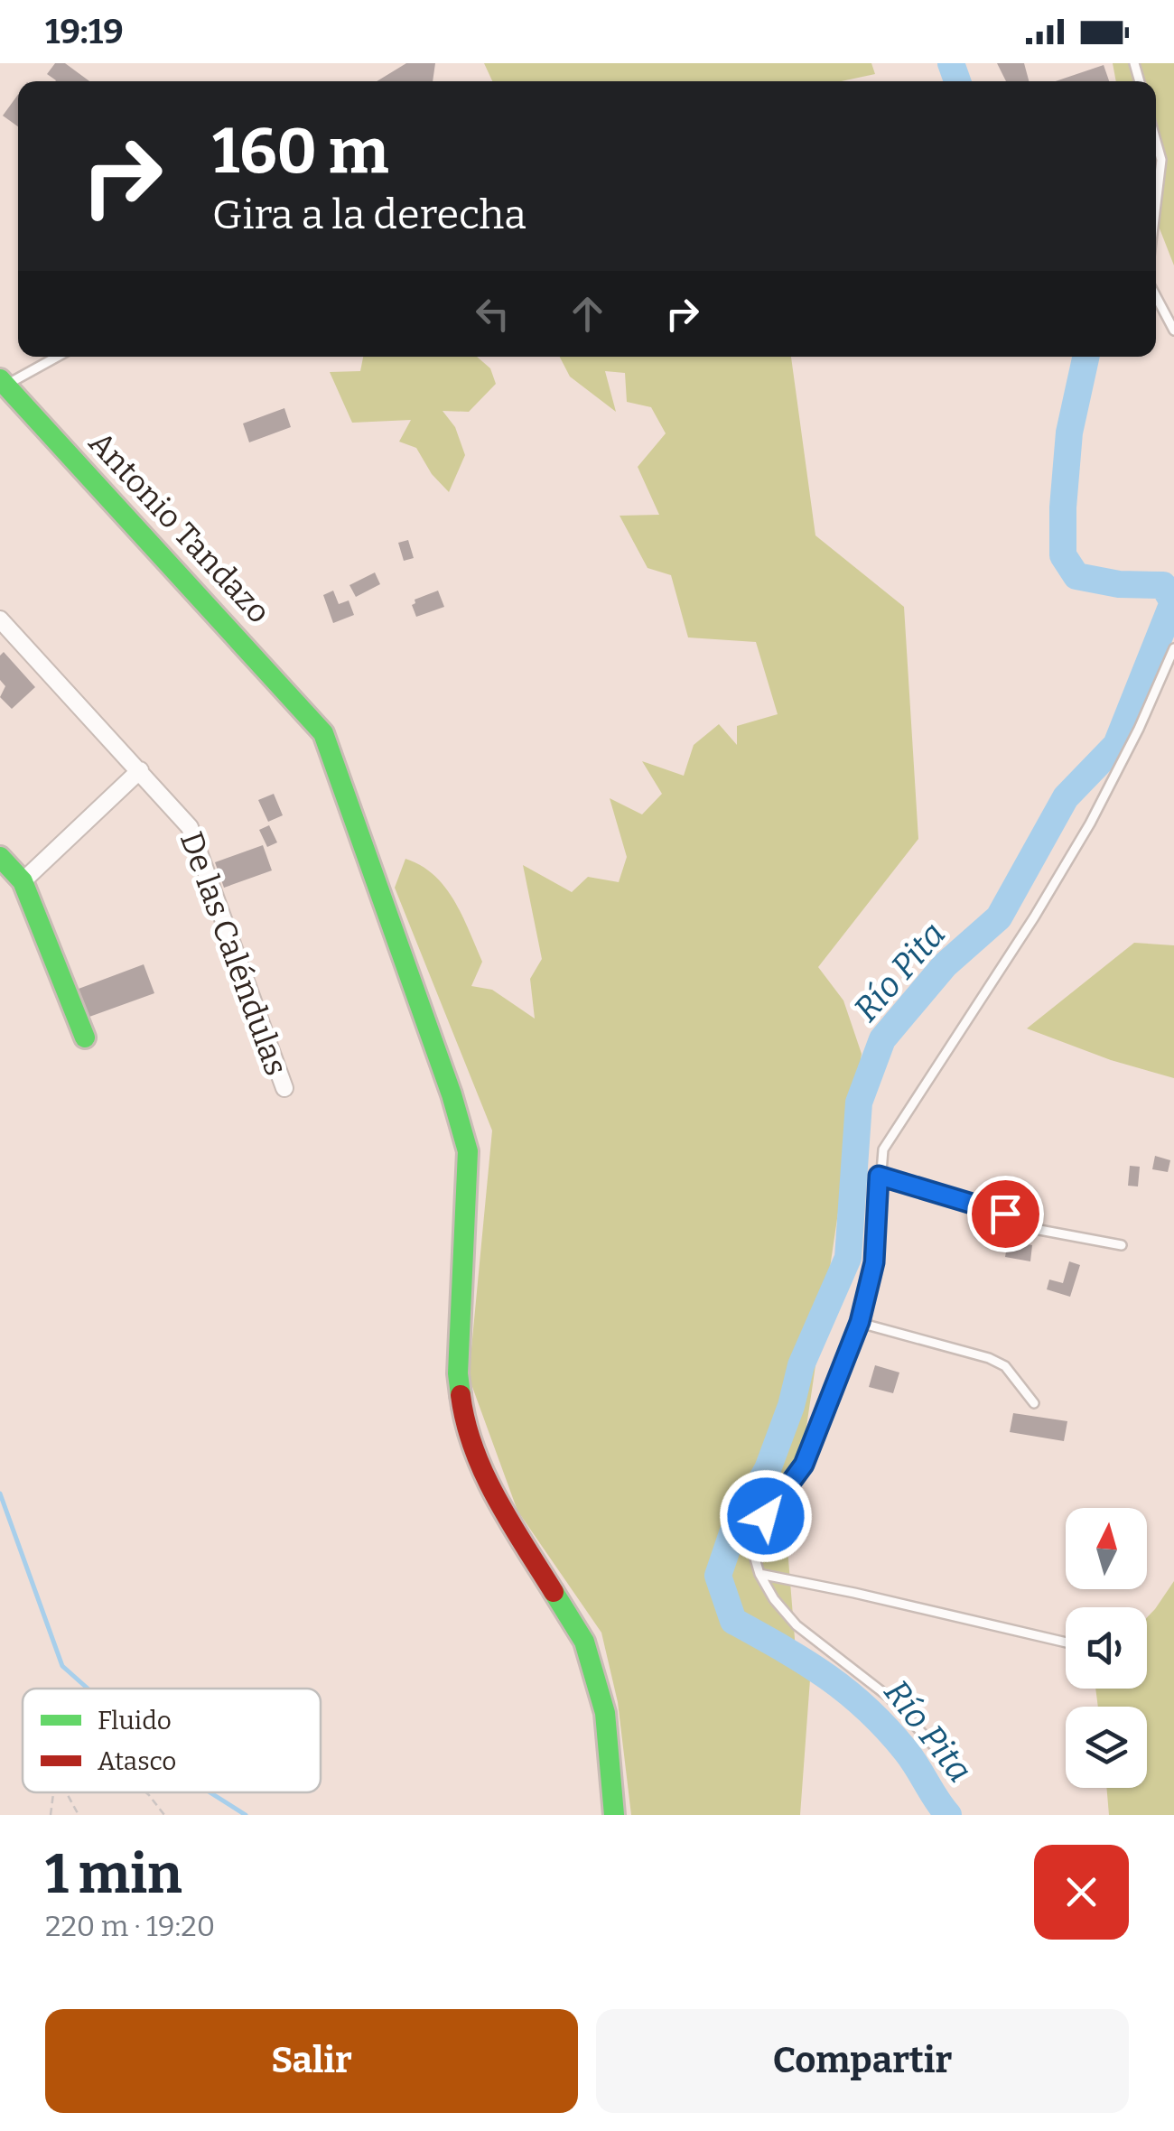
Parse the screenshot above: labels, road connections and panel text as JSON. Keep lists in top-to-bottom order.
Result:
{
  "streets": {
    "street": ["Antonio Tandazo", "De las Caléndulas"]
  },
  "water": ["Río Pita"],
  "legend": ["Fluido", "Atasco"],
  "north": "top",
  "page": {
    "status": "19:19",
    "turn": ["160 m", "Gira a la derecha"],
    "heading": ["1 min", "220 m · 19:20"],
    "buttons": ["Salir", "Compartir"]
  }
}
